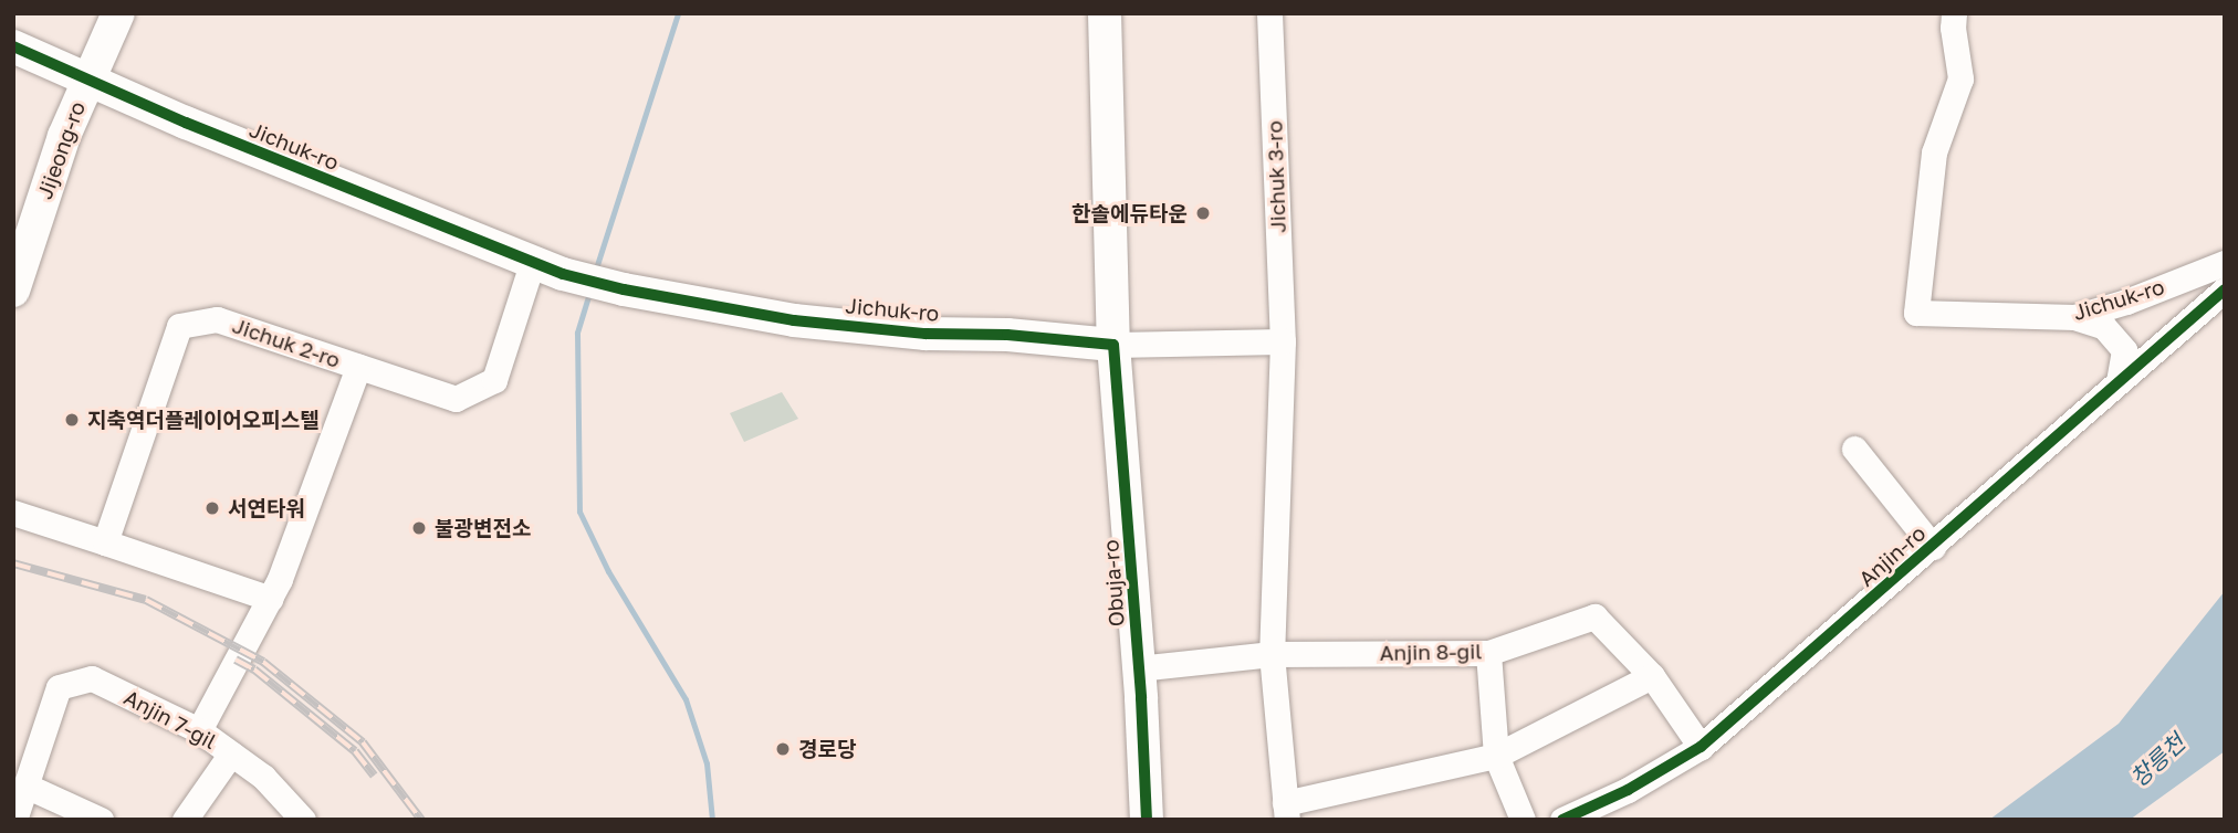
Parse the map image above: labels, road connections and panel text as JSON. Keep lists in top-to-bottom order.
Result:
{
  "streets": {
    "main road": ["Jichuk-ro", "Jijeong-ro", "Obuja-ro"],
    "street": [
      "Jichuk 3-ro",
      "Jichuk 2-ro",
      "Anjin-ro",
      "Anjin 8-gil",
      "Anjin 7-gil"
    ]
  },
  "crossings": [
    ["Jichuk-ro", "Jijeong-ro"],
    ["Jichuk-ro", "Jichuk 3-ro"],
    ["Jichuk-ro", "Jichuk 2-ro"],
    ["Jichuk-ro", "Obuja-ro"],
    ["Anjin-ro", "Anjin 8-gil"],
    ["Obuja-ro", "Anjin 8-gil"]
  ],
  "water": ["창릉천"],
  "places": [
    "한솔에듀타운",
    "지축역더플레이어오피스텔",
    "서연타워",
    "불광변전소",
    "경로당"
  ]
}
